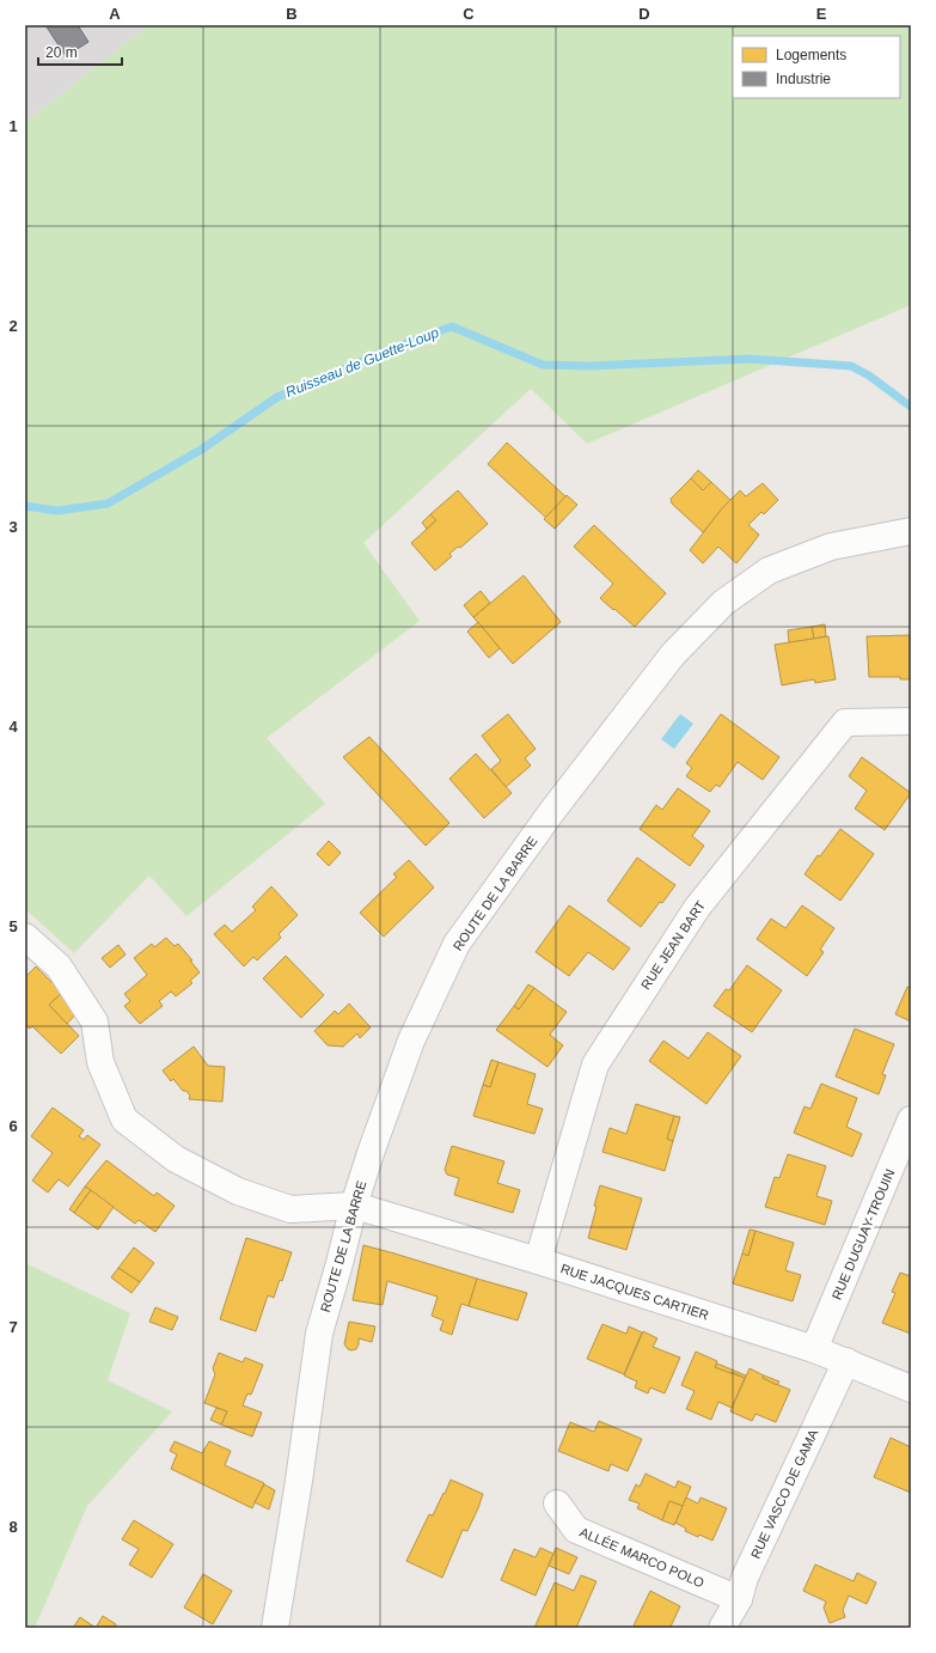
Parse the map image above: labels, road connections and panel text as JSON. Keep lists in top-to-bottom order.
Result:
{
  "streets": {
    "street": [
      "ROUTE DE LA BARRE",
      "RUE JEAN BART",
      "RUE DUGUAY-TROUIN",
      "RUE JACQUES CARTIER",
      "RUE VASCO DE GAMA",
      "ALLÉE MARCO POLO"
    ]
  },
  "crossings": [
    ["ROUTE DE LA BARRE", "RUE JACQUES CARTIER"],
    ["RUE JEAN BART", "RUE JACQUES CARTIER"],
    ["RUE DUGUAY-TROUIN", "RUE JACQUES CARTIER"],
    ["RUE JACQUES CARTIER", "RUE VASCO DE GAMA"],
    ["RUE VASCO DE GAMA", "ALLÉE MARCO POLO"]
  ],
  "water": ["Ruisseau de Guette-Loup"],
  "legend": ["Logements", "Industrie"],
  "scale_bar": "20 m",
  "grid": {
    "columns": [
      "A",
      "B",
      "C",
      "D",
      "E"
    ],
    "rows": [
      "1",
      "2",
      "3",
      "4",
      "5",
      "6",
      "7",
      "8"
    ]
  }
}
